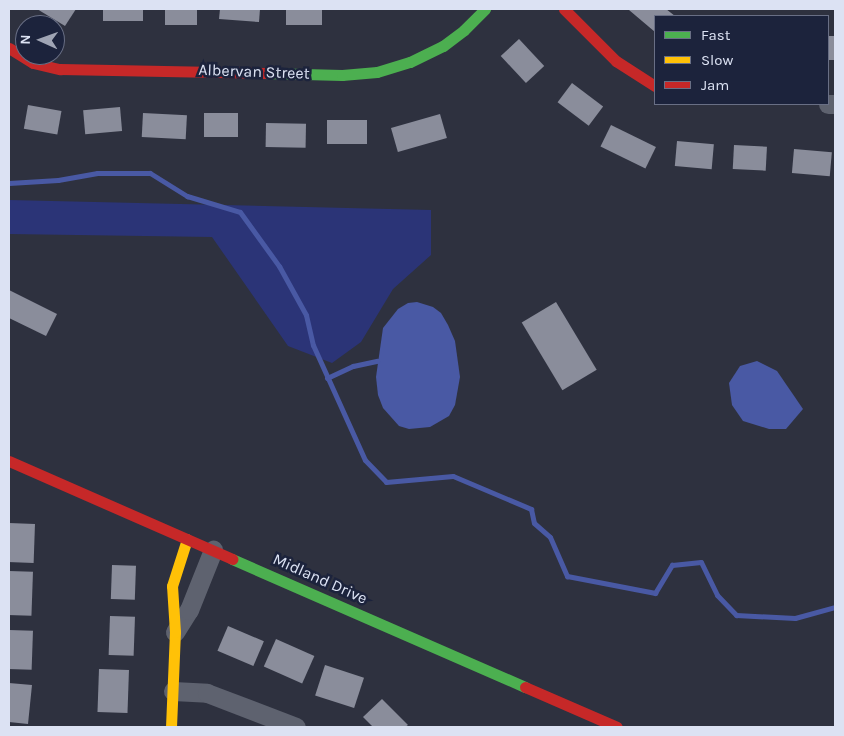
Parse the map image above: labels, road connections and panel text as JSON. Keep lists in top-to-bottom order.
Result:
{
  "streets": {
    "street": ["Albervan Street", "Midland Drive"]
  },
  "legend": ["Fast", "Slow", "Jam"],
  "north": "left"
}
